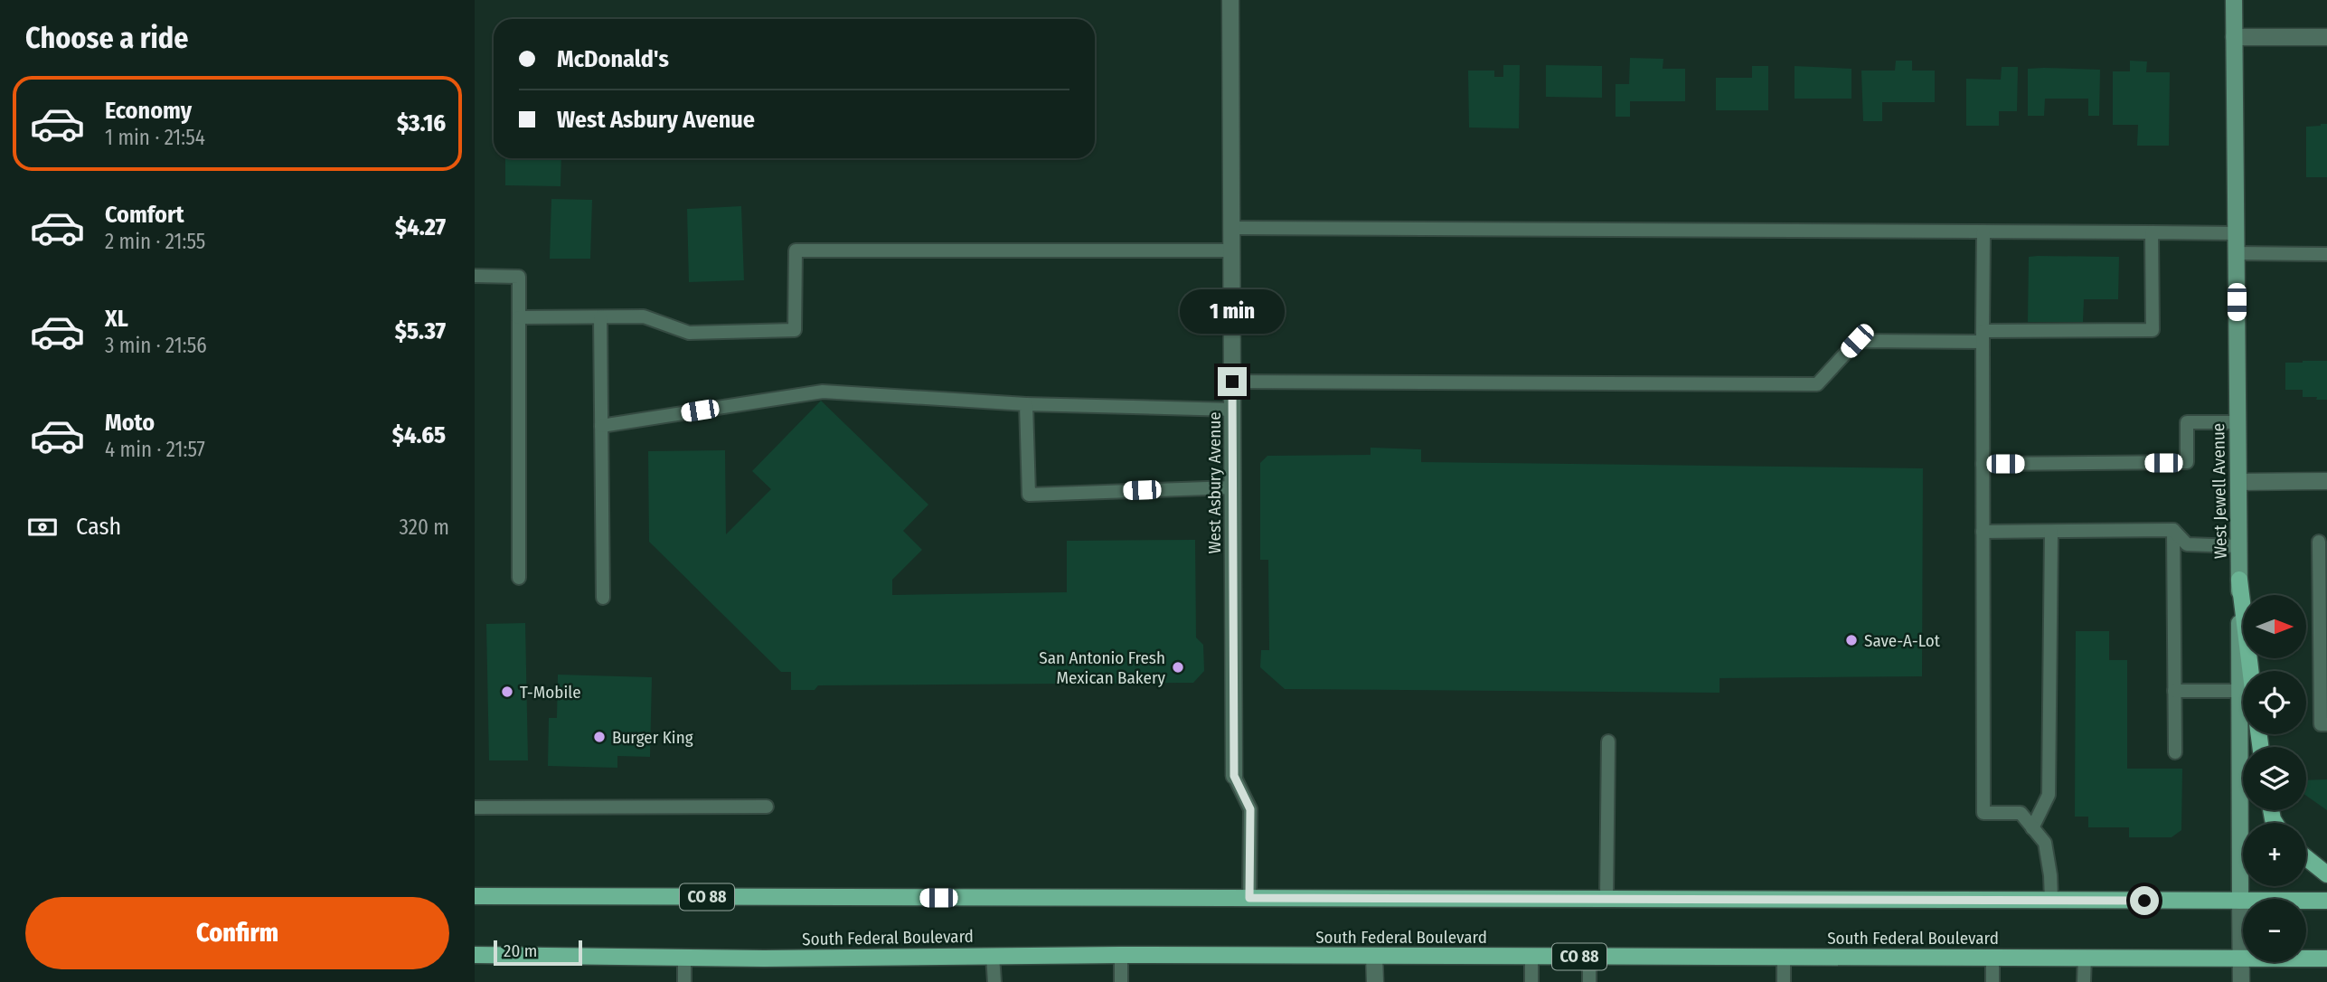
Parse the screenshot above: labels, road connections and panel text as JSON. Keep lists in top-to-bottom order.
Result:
{
  "streets": {
    "main road": ["West Jewell Avenue", "CO 88", "South Federal Boulevard"],
    "street": ["West Asbury Avenue"]
  },
  "crossings": [
    ["West Jewell Avenue", "CO 88"],
    ["West Jewell Avenue", "South Federal Boulevard"]
  ],
  "places": [
    "Save-A-Lot",
    "San Antonio Fresh Mexican Bakery",
    "T-Mobile",
    "Burger King"
  ],
  "scale_bar": "20 m",
  "north": "right",
  "page": {
    "heading": "Choose a ride",
    "banner": ["McDonald's", "West Asbury Avenue"],
    "list": [
      {
        "name": "Economy",
        "note": "1 min · 21:54",
        "value": "$3.16"
      },
      {
        "name": "Comfort",
        "note": "2 min · 21:55",
        "value": "$4.27"
      },
      {
        "name": "XL",
        "note": "3 min · 21:56",
        "value": "$5.37"
      },
      {
        "name": "Moto",
        "note": "4 min · 21:57",
        "value": "$4.65"
      }
    ],
    "bubble": "1 min",
    "pay": ["Cash", "320 m"],
    "map_buttons": ["+", "−"],
    "buttons": "Confirm",
    "scale": "20 m"
  }
}
